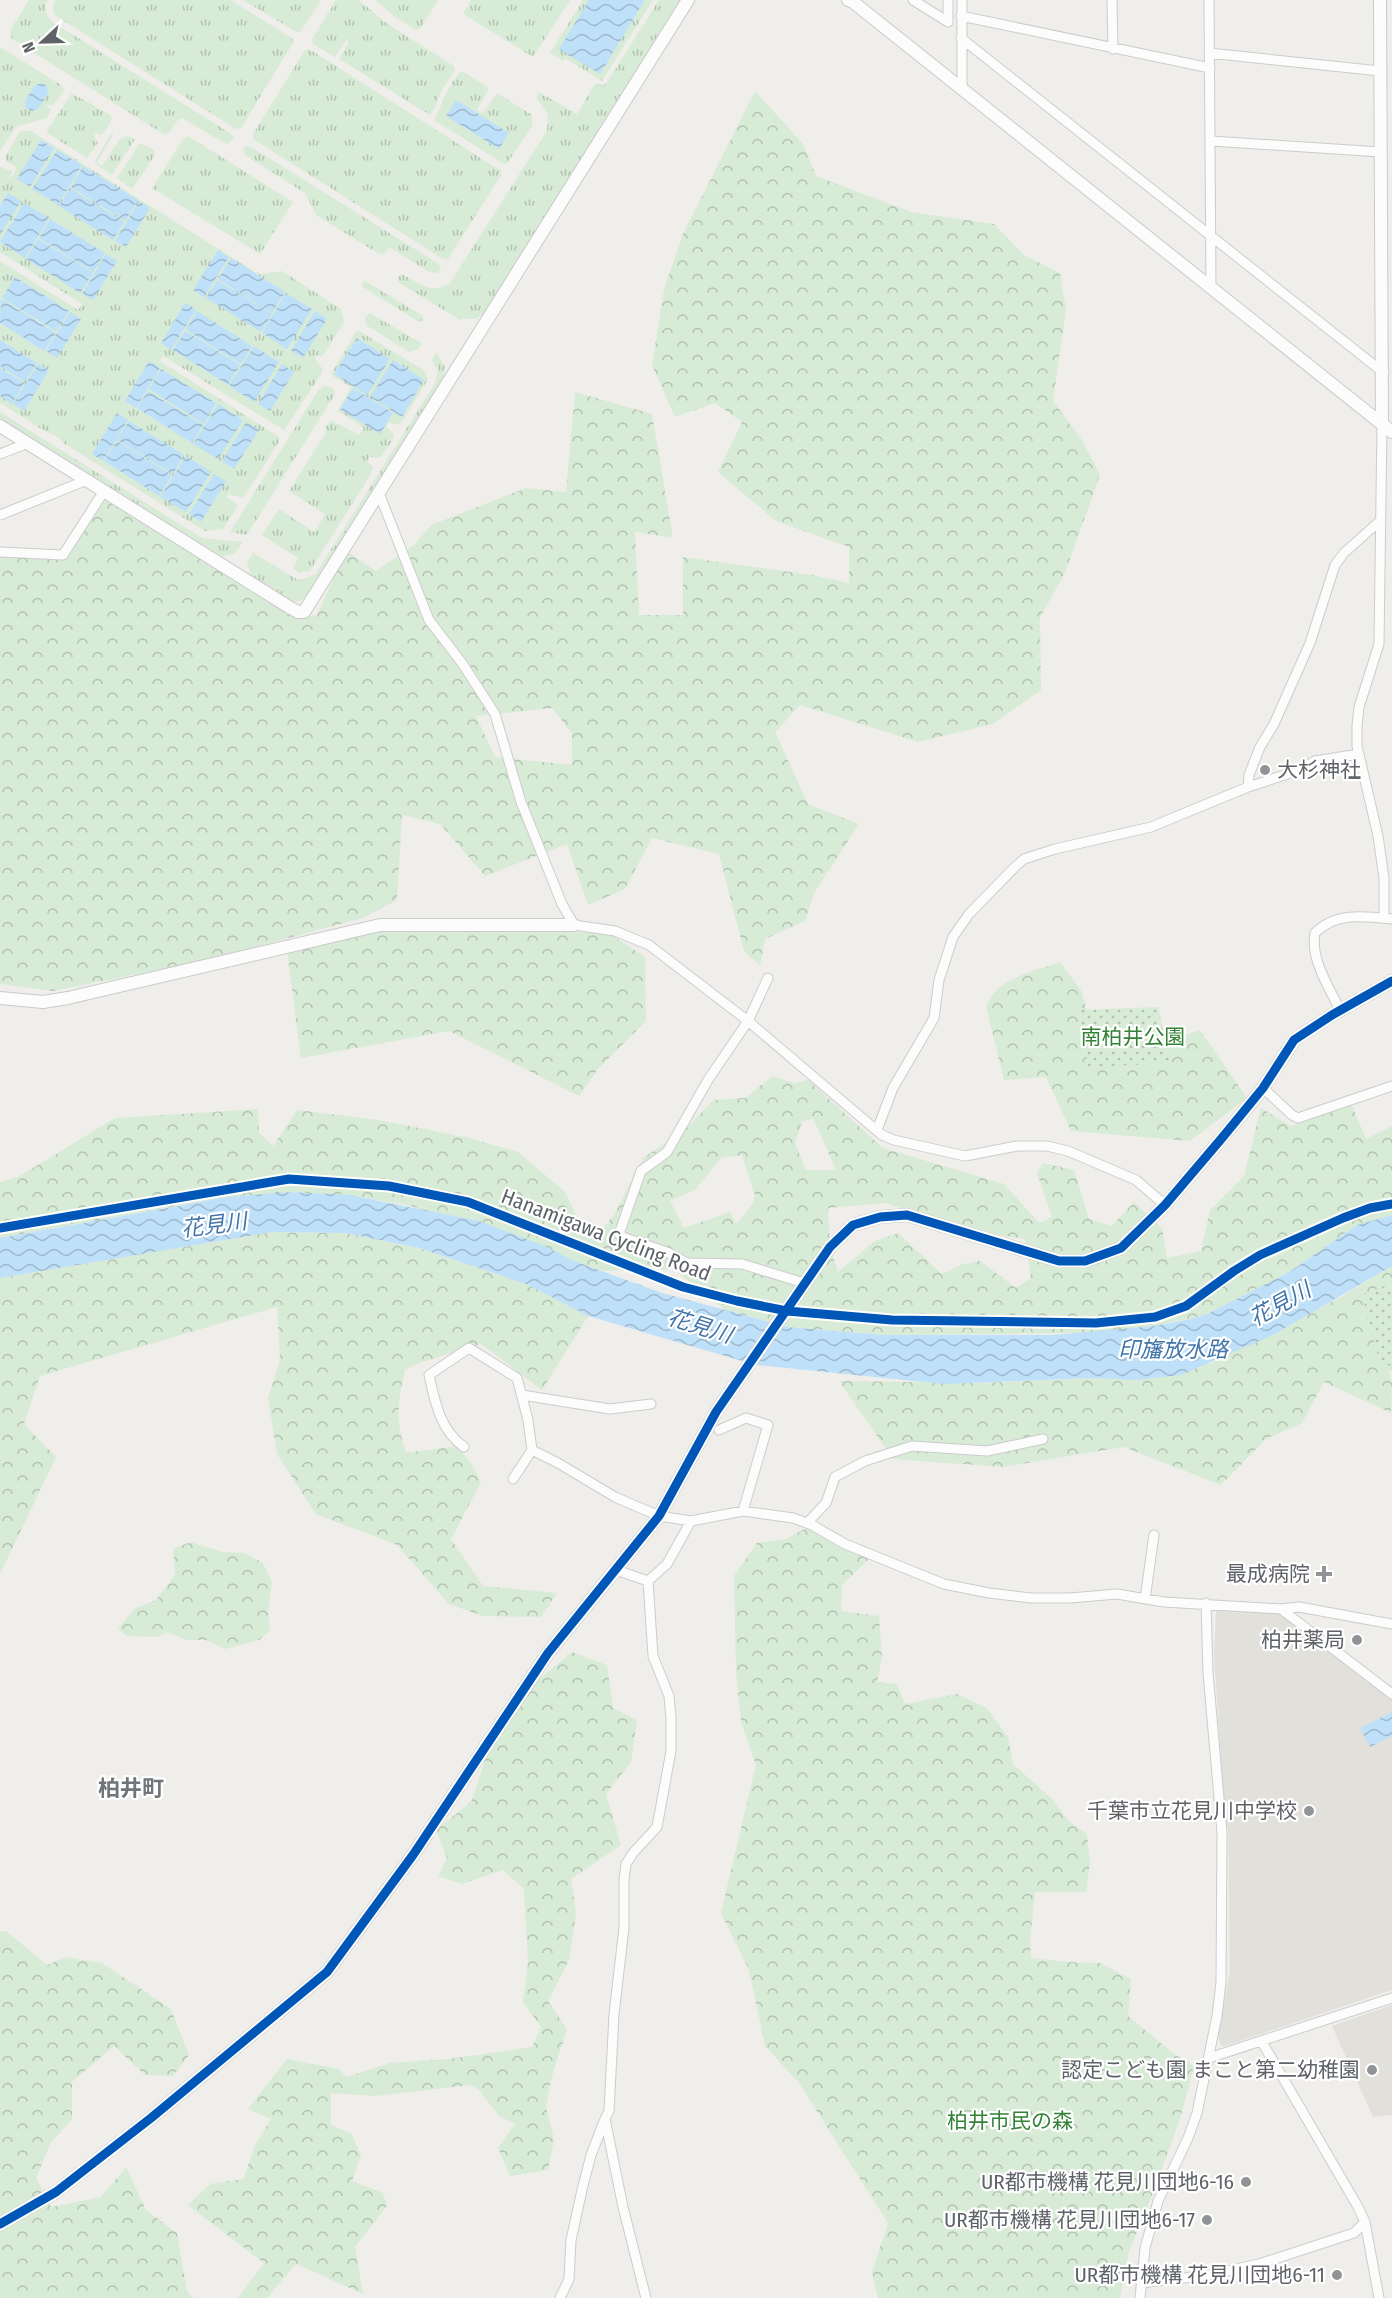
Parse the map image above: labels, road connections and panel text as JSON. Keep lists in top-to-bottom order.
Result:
{
  "streets": {
    "cycle path": ["Hanamigawa Cycling Road"]
  },
  "districts": ["柏井町"],
  "water": ["花見川", "印旛放水路"],
  "parks": ["南柏井公園", "柏井市民の森"],
  "places": {
    "other": [
      "大杉神社",
      "柏井薬局",
      "千葉市立花見川中学校",
      "認定こども園 まこと第二幼稚園",
      "UR都市機構 花見川団地6-16",
      "UR都市機構 花見川団地6-17",
      "UR都市機構 花見川団地6-11"
    ],
    "health": ["最成病院"]
  },
  "north": "left"
}
